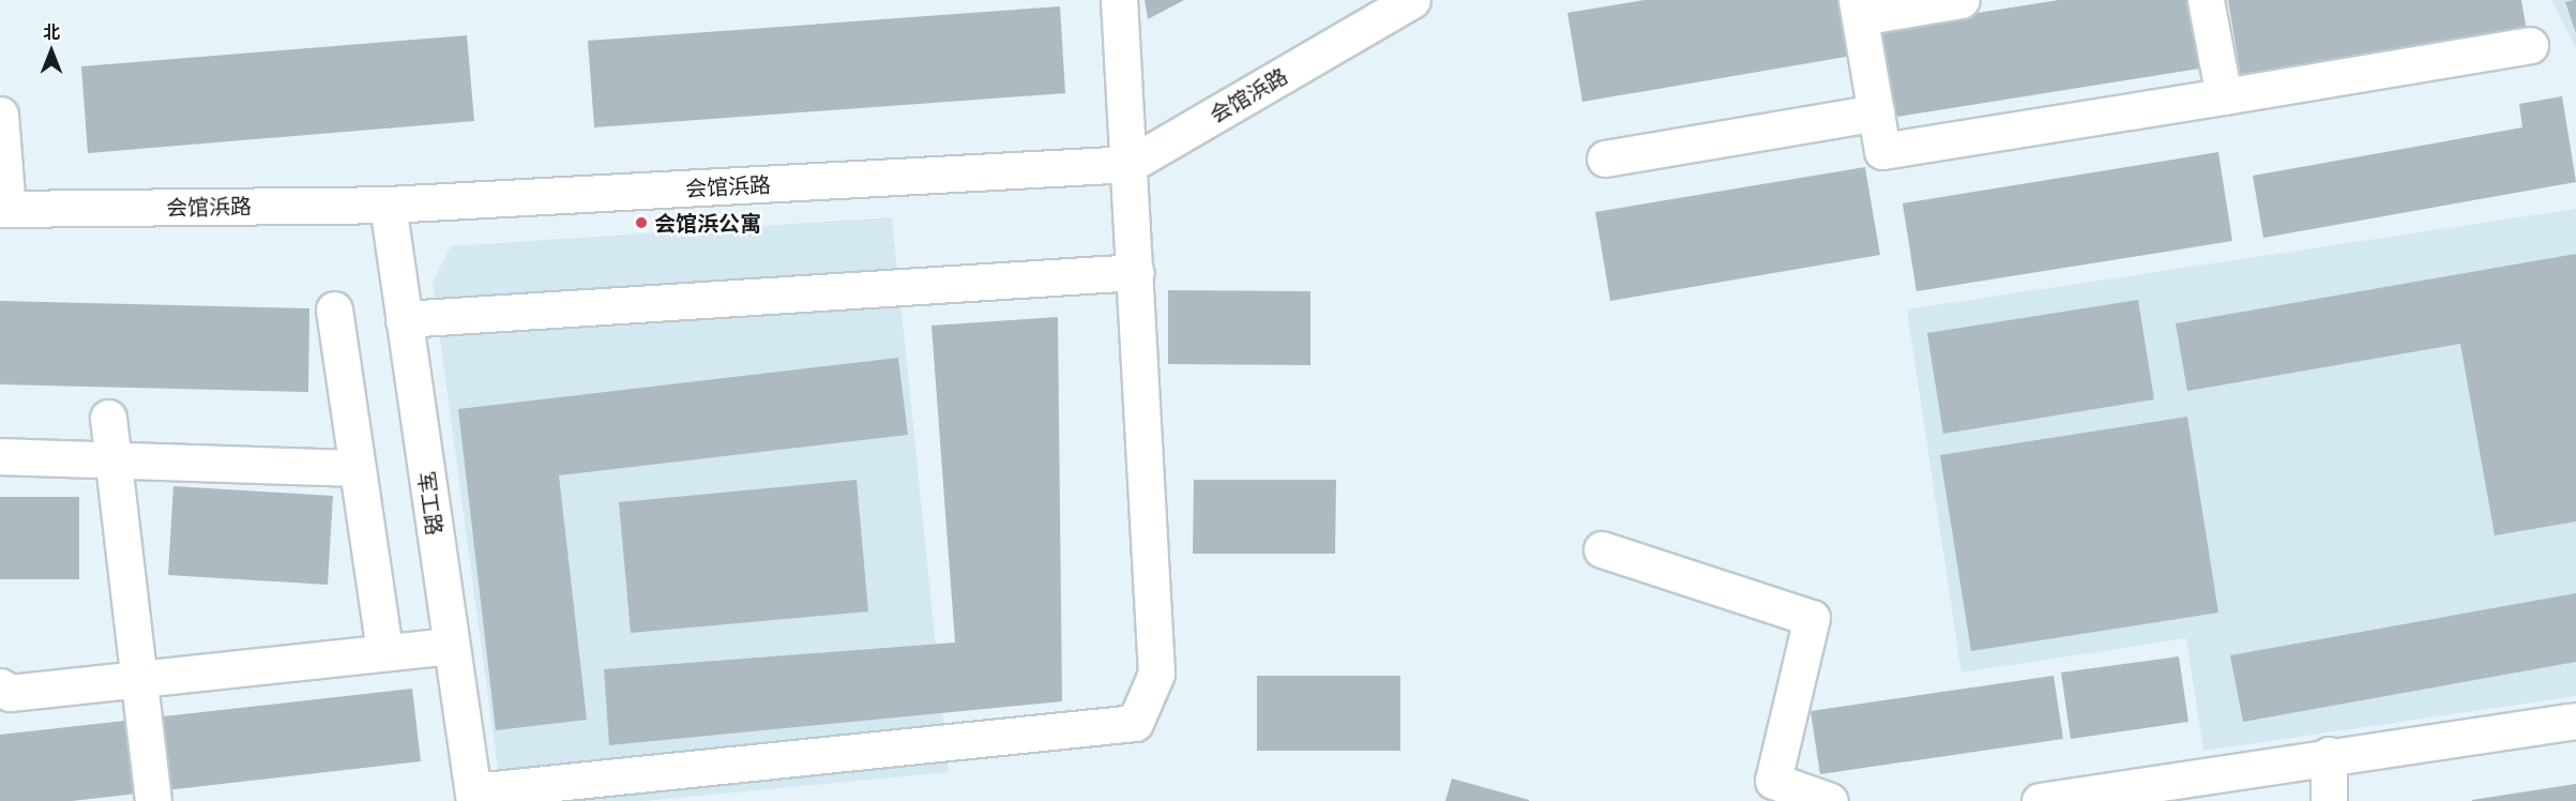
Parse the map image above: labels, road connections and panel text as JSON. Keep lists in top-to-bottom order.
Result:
{
  "streets": {
    "street": ["会馆浜路", "军工路"]
  },
  "crossings": [
    ["会馆浜路", "军工路"]
  ],
  "places": ["会馆浜公寓"],
  "north": "top"
}
